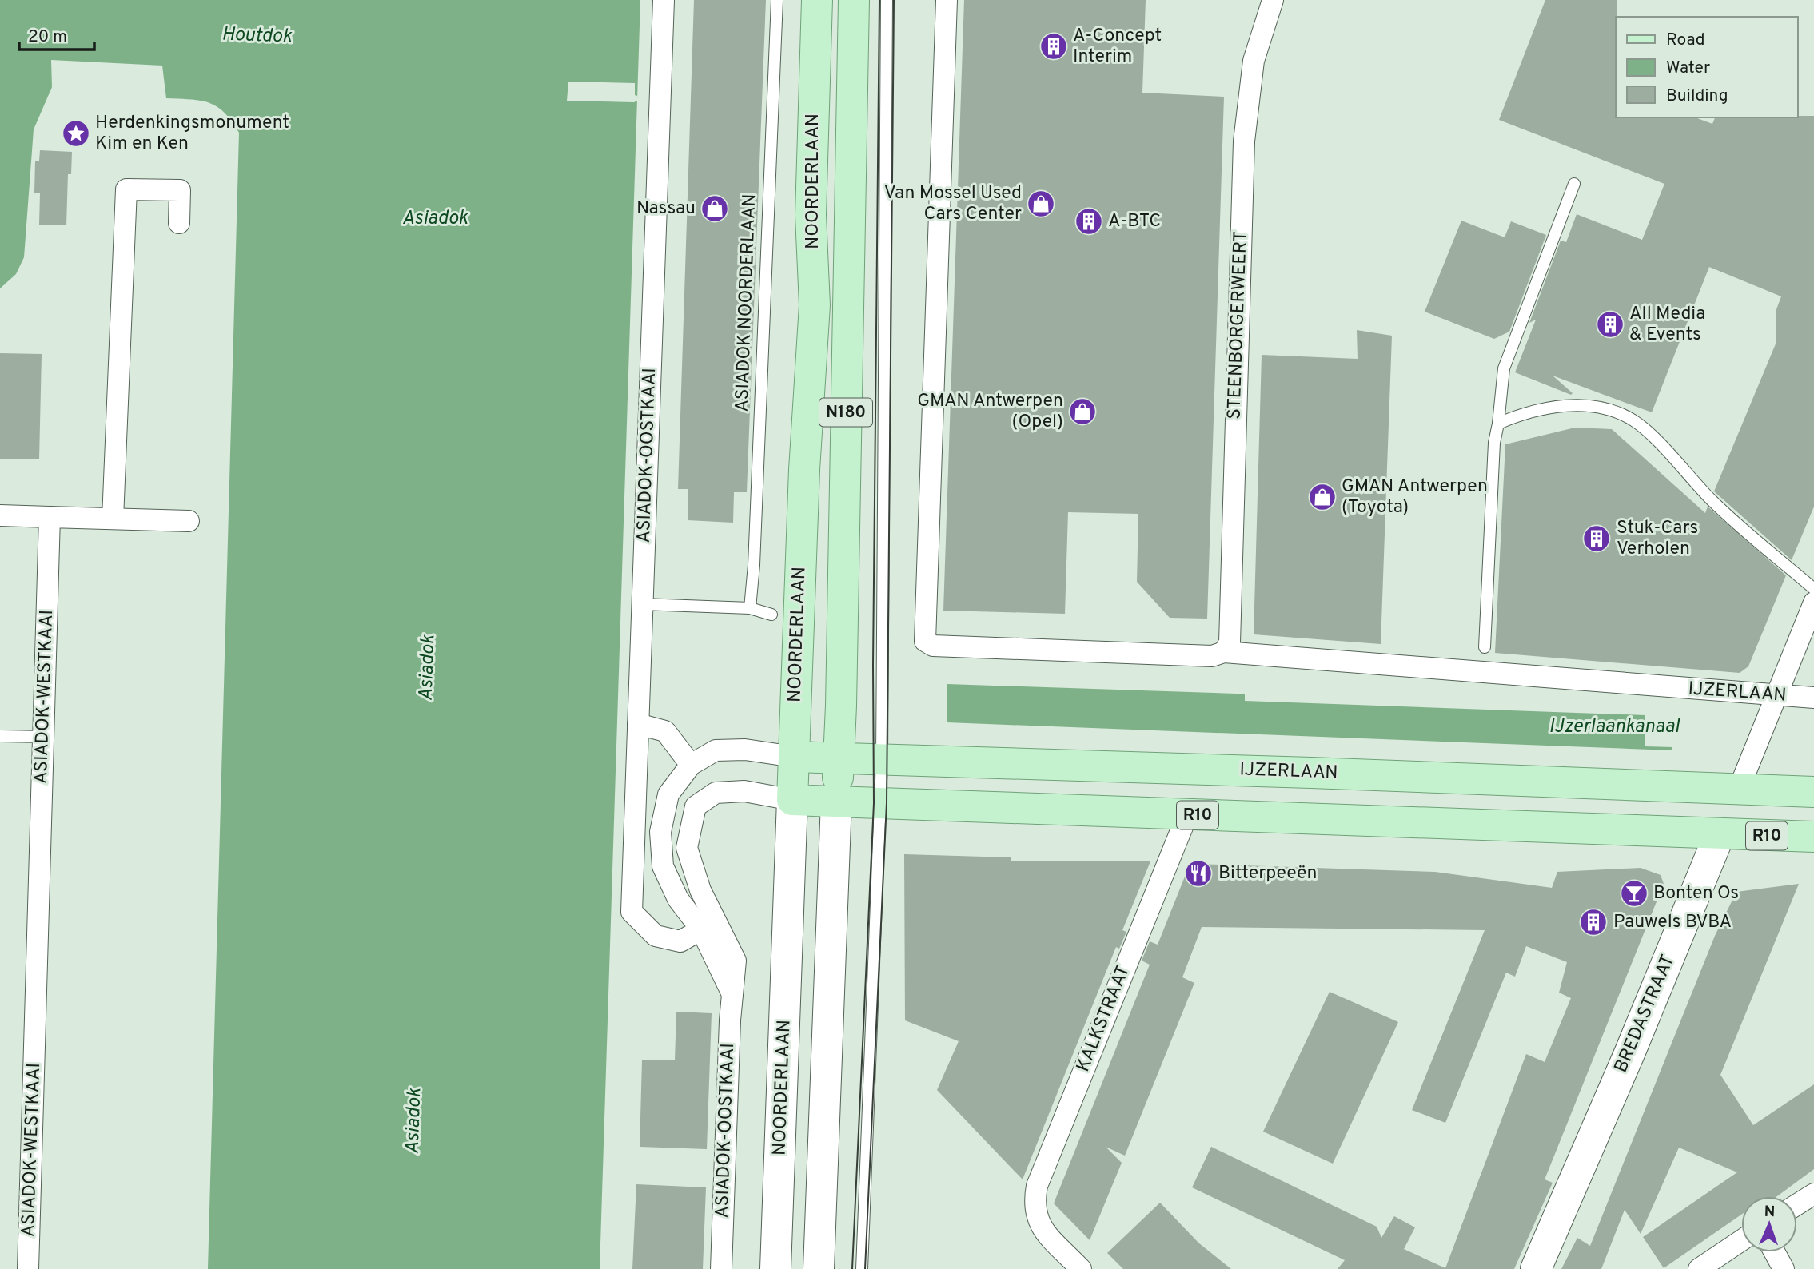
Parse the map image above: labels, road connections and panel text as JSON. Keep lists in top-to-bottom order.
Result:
{
  "streets": {
    "main road": [
      "NOORDERLAAN",
      "N180",
      "IJZERLAAN",
      "R10",
      "BREDASTRAAT"
    ],
    "street": [
      "STEENBORGERWEERT",
      "ASIADOK-OOSTKAAI",
      "ASIADOK-WESTKAAI",
      "KALKSTRAAT"
    ],
    "lane": ["ASIADOK NOORDERLAAN"]
  },
  "crossings": [
    ["NOORDERLAAN", "ASIADOK-OOSTKAAI"],
    ["NOORDERLAAN", "IJZERLAAN"],
    ["NOORDERLAAN", "R10"],
    ["STEENBORGERWEERT", "IJZERLAAN"],
    ["ASIADOK-OOSTKAAI", "IJZERLAAN"],
    ["ASIADOK-OOSTKAAI", "R10"],
    ["IJZERLAAN", "BREDASTRAAT"],
    ["R10", "BREDASTRAAT"],
    ["R10", "KALKSTRAAT"]
  ],
  "water": ["Houtdok", "Asiadok", "IJzerlaankanaal"],
  "places": {
    "building": [
      "A-Concept Interim",
      "A-BTC",
      "All Media & Events",
      "Stuk-Cars Verholen",
      "Pauwels BVBA"
    ],
    "place": ["Herdenkingsmonument Kim en Ken"],
    "shop": [
      "Van Mossel Used Cars Center",
      "Nassau",
      "GMAN Antwerpen (Opel)",
      "GMAN Antwerpen (Toyota)"
    ],
    "restaurant": ["Bitterpeeën"],
    "bar": ["Bonten Os"]
  },
  "legend": ["Road", "Water", "Building"],
  "scale_bar": "20 m",
  "north": "top"
}
